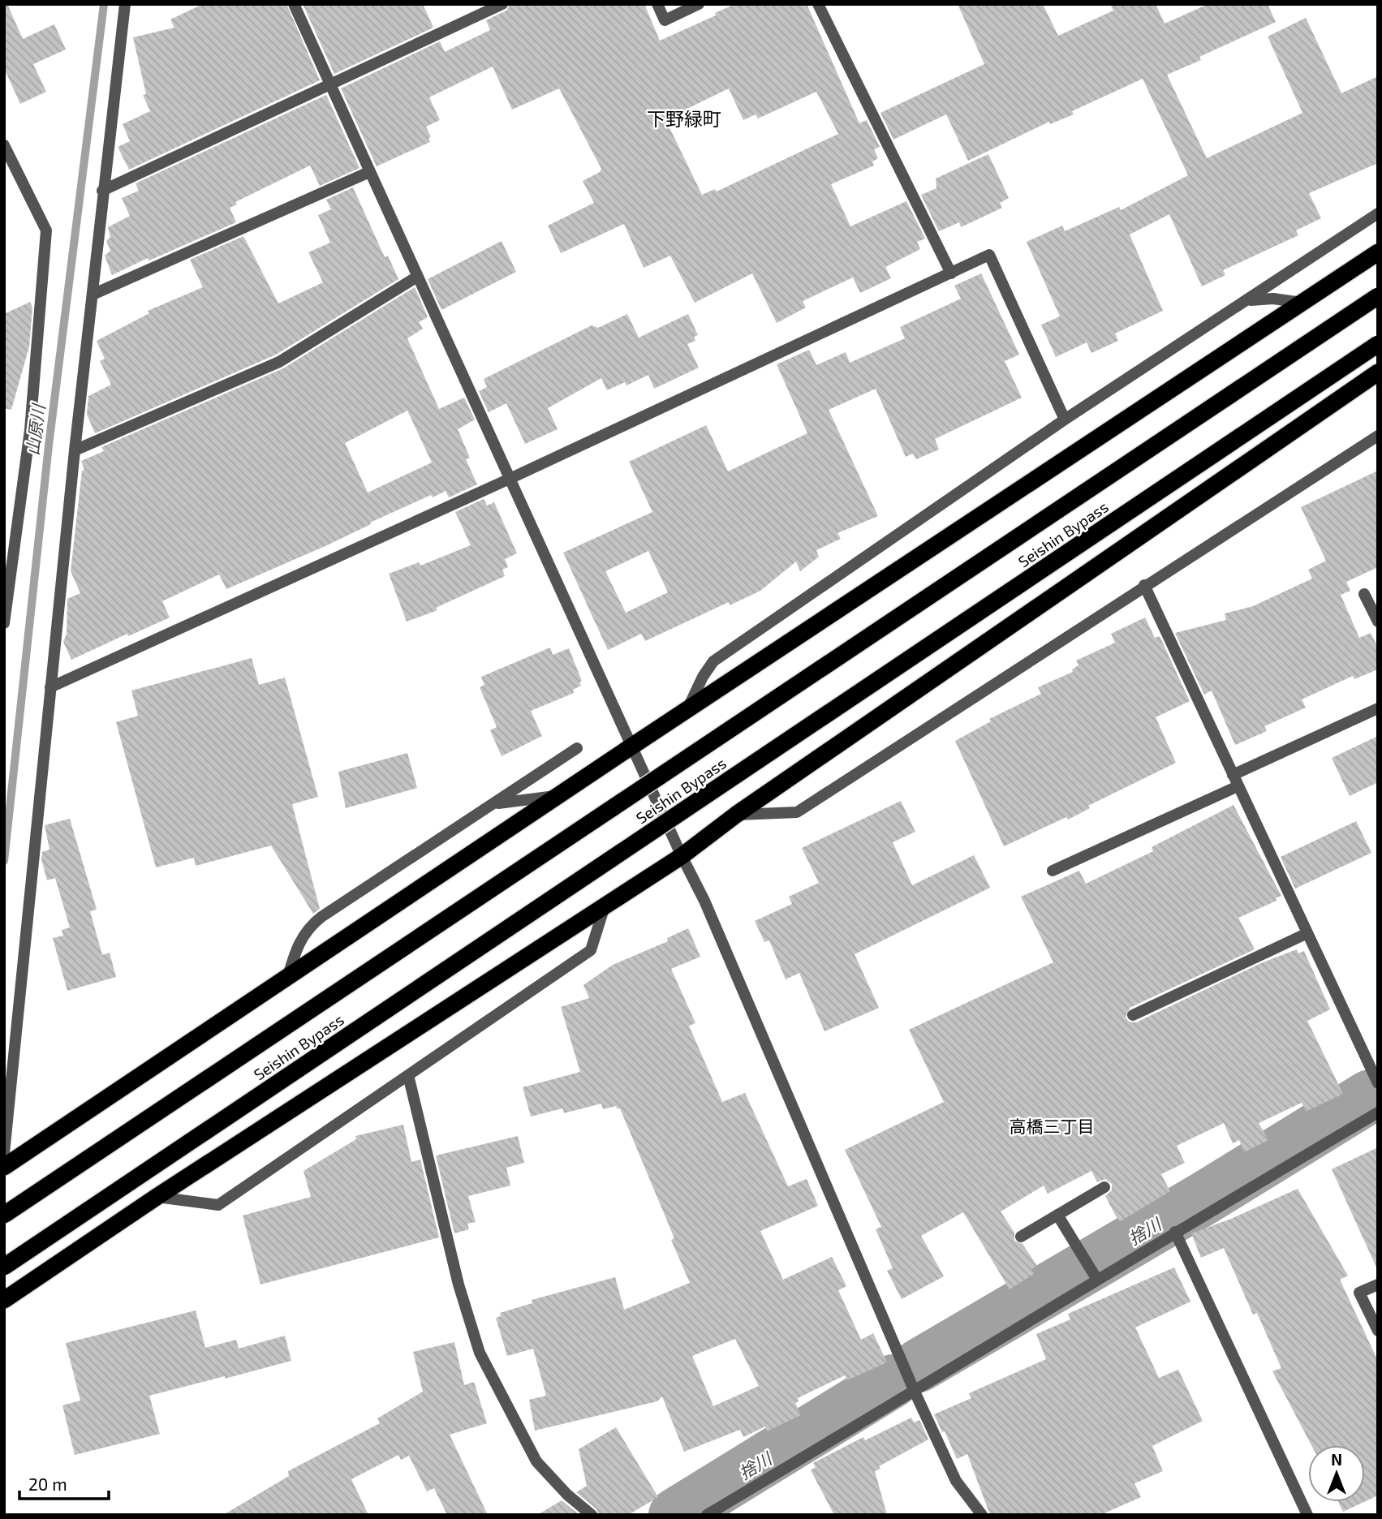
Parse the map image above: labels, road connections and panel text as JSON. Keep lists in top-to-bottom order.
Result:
{
  "streets": {
    "highway": ["Seishin Bypass"]
  },
  "districts": ["下野緑町", "高橋三丁目"],
  "water": ["山原川", "捨川"],
  "scale_bar": "20 m",
  "north": "top"
}
